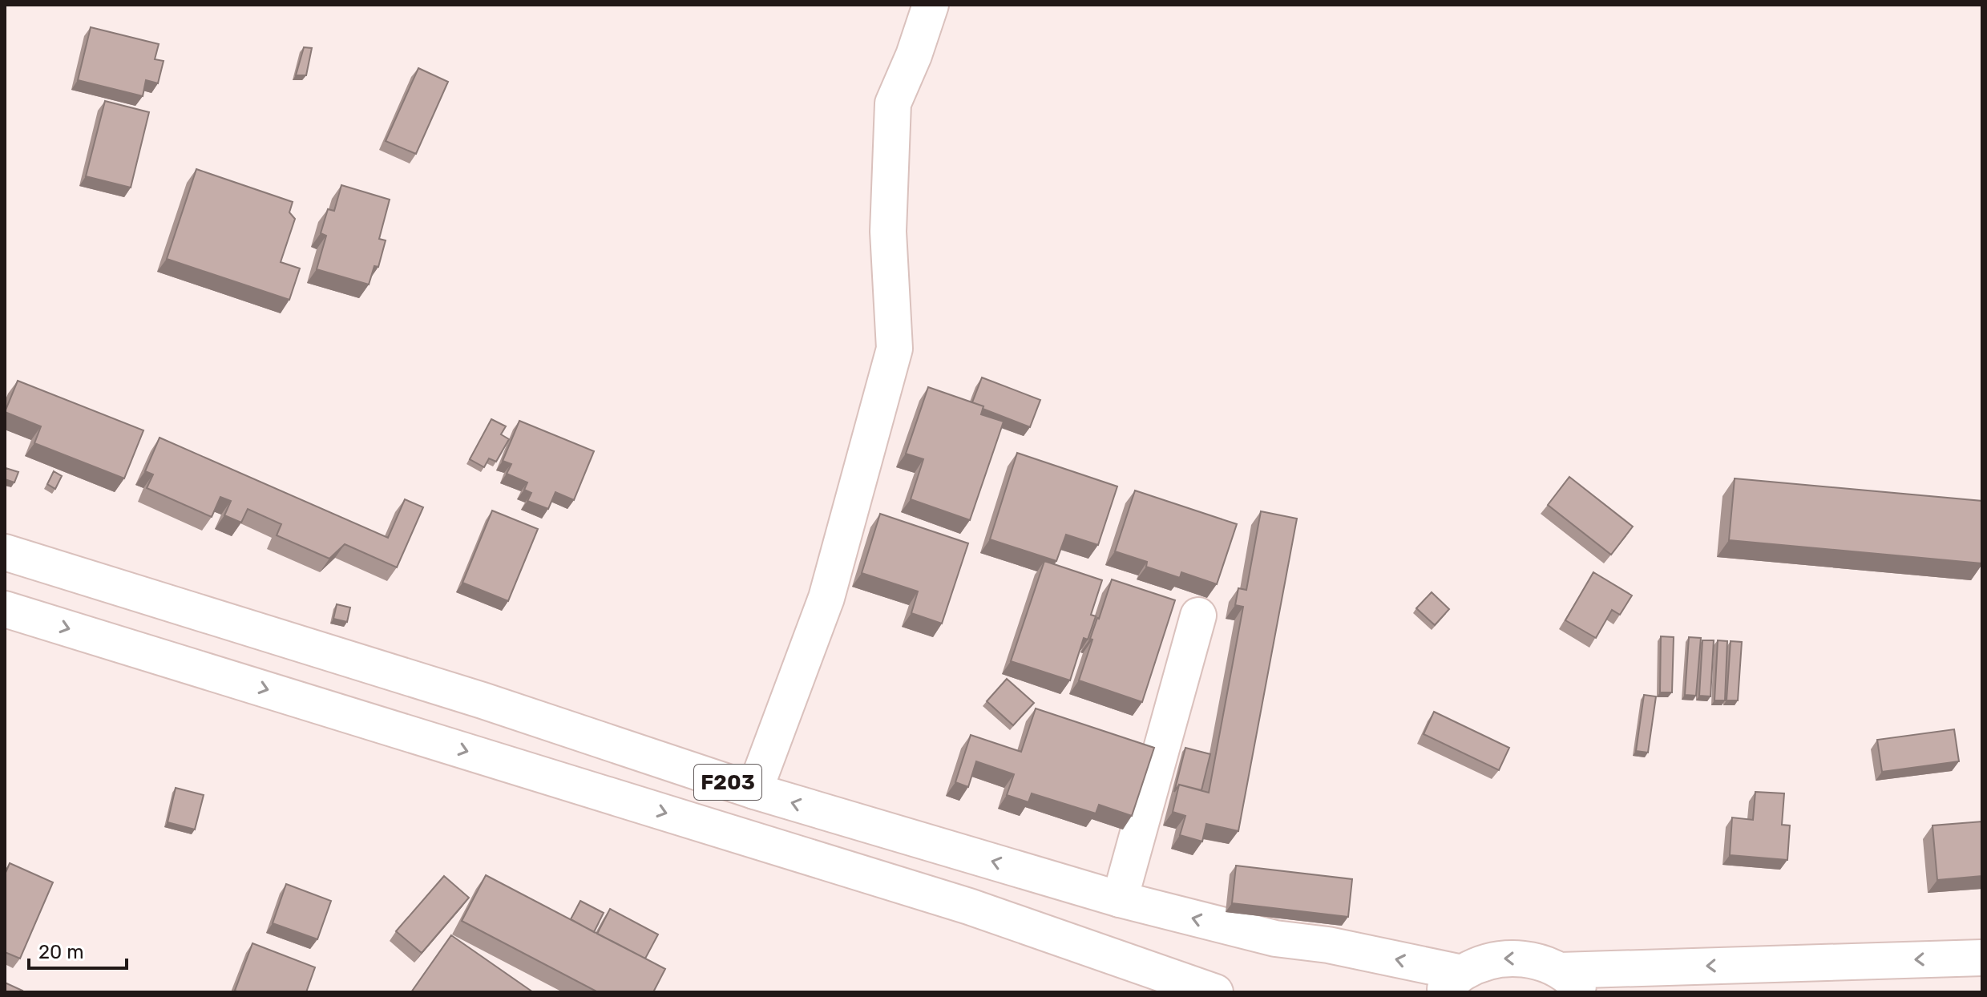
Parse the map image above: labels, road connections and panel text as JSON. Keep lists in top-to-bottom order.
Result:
{
  "streets": {
    "main road": ["F203"]
  },
  "scale_bar": "20 m"
}
